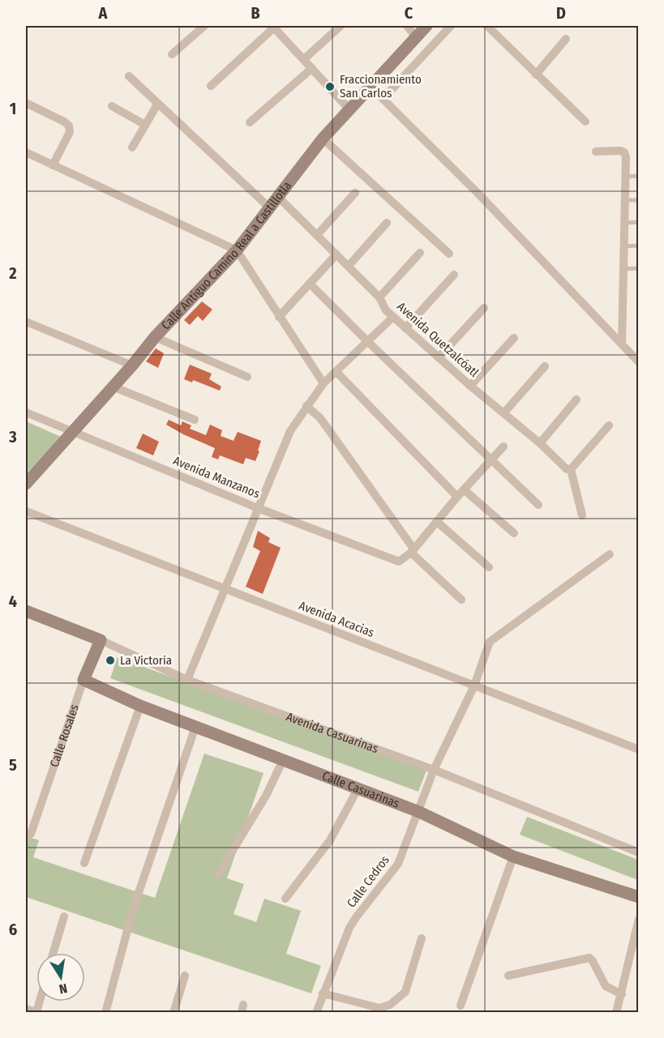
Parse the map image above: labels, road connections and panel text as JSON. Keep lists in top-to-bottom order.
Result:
{
  "streets": {
    "street": [
      "Calle Antiguo Camino Real a Castillotla",
      "Avenida Quetzalcóatl",
      "Avenida Manzanos",
      "Avenida Acacias",
      "Avenida Casuarinas",
      "Calle Rosales",
      "Calle Casuarinas",
      "Calle Cedros"
    ]
  },
  "crossings": [
    ["Calle Antiguo Camino Real a Castillotla", "Avenida Quetzalcóatl"],
    ["Calle Antiguo Camino Real a Castillotla", "Avenida Manzanos"],
    ["Avenida Acacias", "Calle Cedros"],
    ["Avenida Casuarinas", "Calle Rosales"],
    ["Avenida Casuarinas", "Calle Cedros"],
    ["Calle Rosales", "Calle Casuarinas"],
    ["Calle Casuarinas", "Calle Cedros"]
  ],
  "places": ["Fraccionamiento San Carlos", "La Victoria"],
  "north": "bottom",
  "grid": {
    "columns": [
      "A",
      "B",
      "C",
      "D"
    ],
    "rows": [
      "1",
      "2",
      "3",
      "4",
      "5",
      "6"
    ]
  }
}
